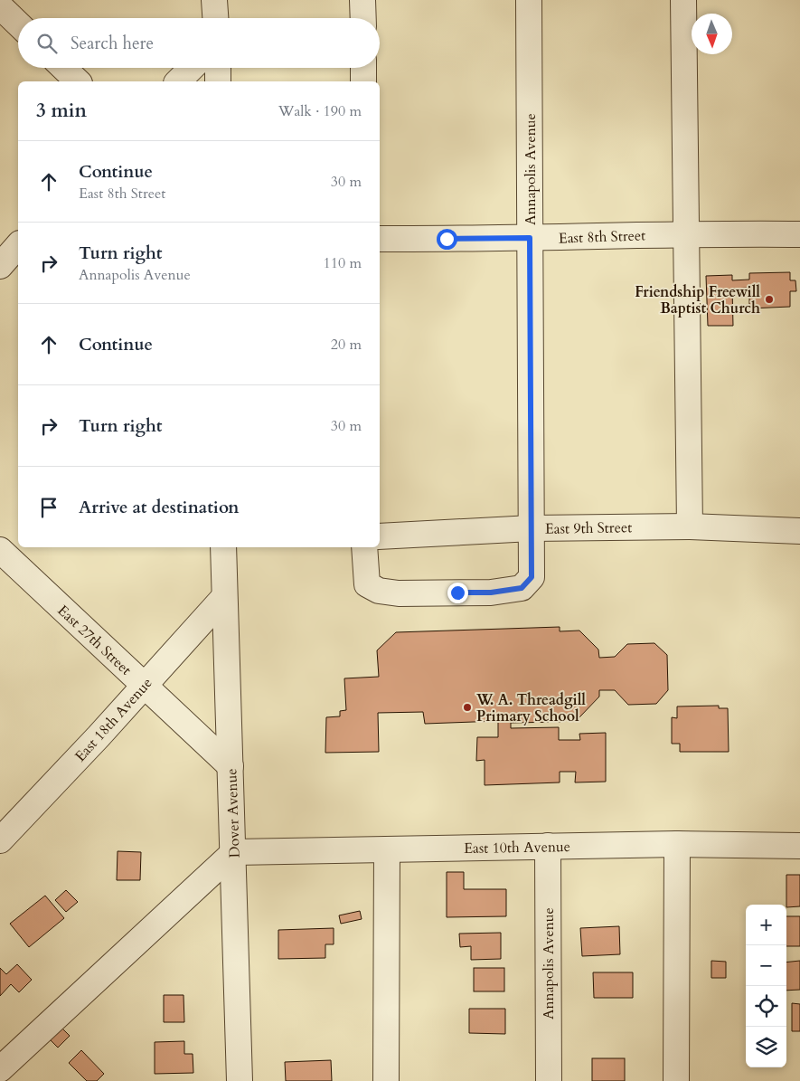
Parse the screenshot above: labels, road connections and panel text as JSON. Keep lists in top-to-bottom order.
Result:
{
  "streets": {
    "street": [
      "Annapolis Avenue",
      "East 8th Street",
      "East 9th Street",
      "East 27th Street",
      "East 18th Avenue",
      "Dover Avenue",
      "East 10th Avenue"
    ]
  },
  "crossings": [
    ["Annapolis Avenue", "East 8th Street"],
    ["Annapolis Avenue", "East 9th Street"],
    ["Annapolis Avenue", "East 10th Avenue"],
    ["East 27th Street", "East 18th Avenue"],
    ["East 27th Street", "Dover Avenue"],
    ["East 18th Avenue", "Dover Avenue"],
    ["Dover Avenue", "East 10th Avenue"]
  ],
  "places": ["Friendship Freewill Baptist Church", "W. A. Threadgill Primary School"],
  "north": "bottom",
  "page": {
    "search": "Search here",
    "heading": ["3 min", "Walk · 190 m"],
    "list": [
      ["Continue", "East 8th Street", "30 m"],
      ["Turn right", "Annapolis Avenue", "110 m"],
      ["Continue", "20 m"],
      ["Turn right", "30 m"],
      "Arrive at destination"
    ],
    "map_buttons": ["+", "−"]
  }
}
